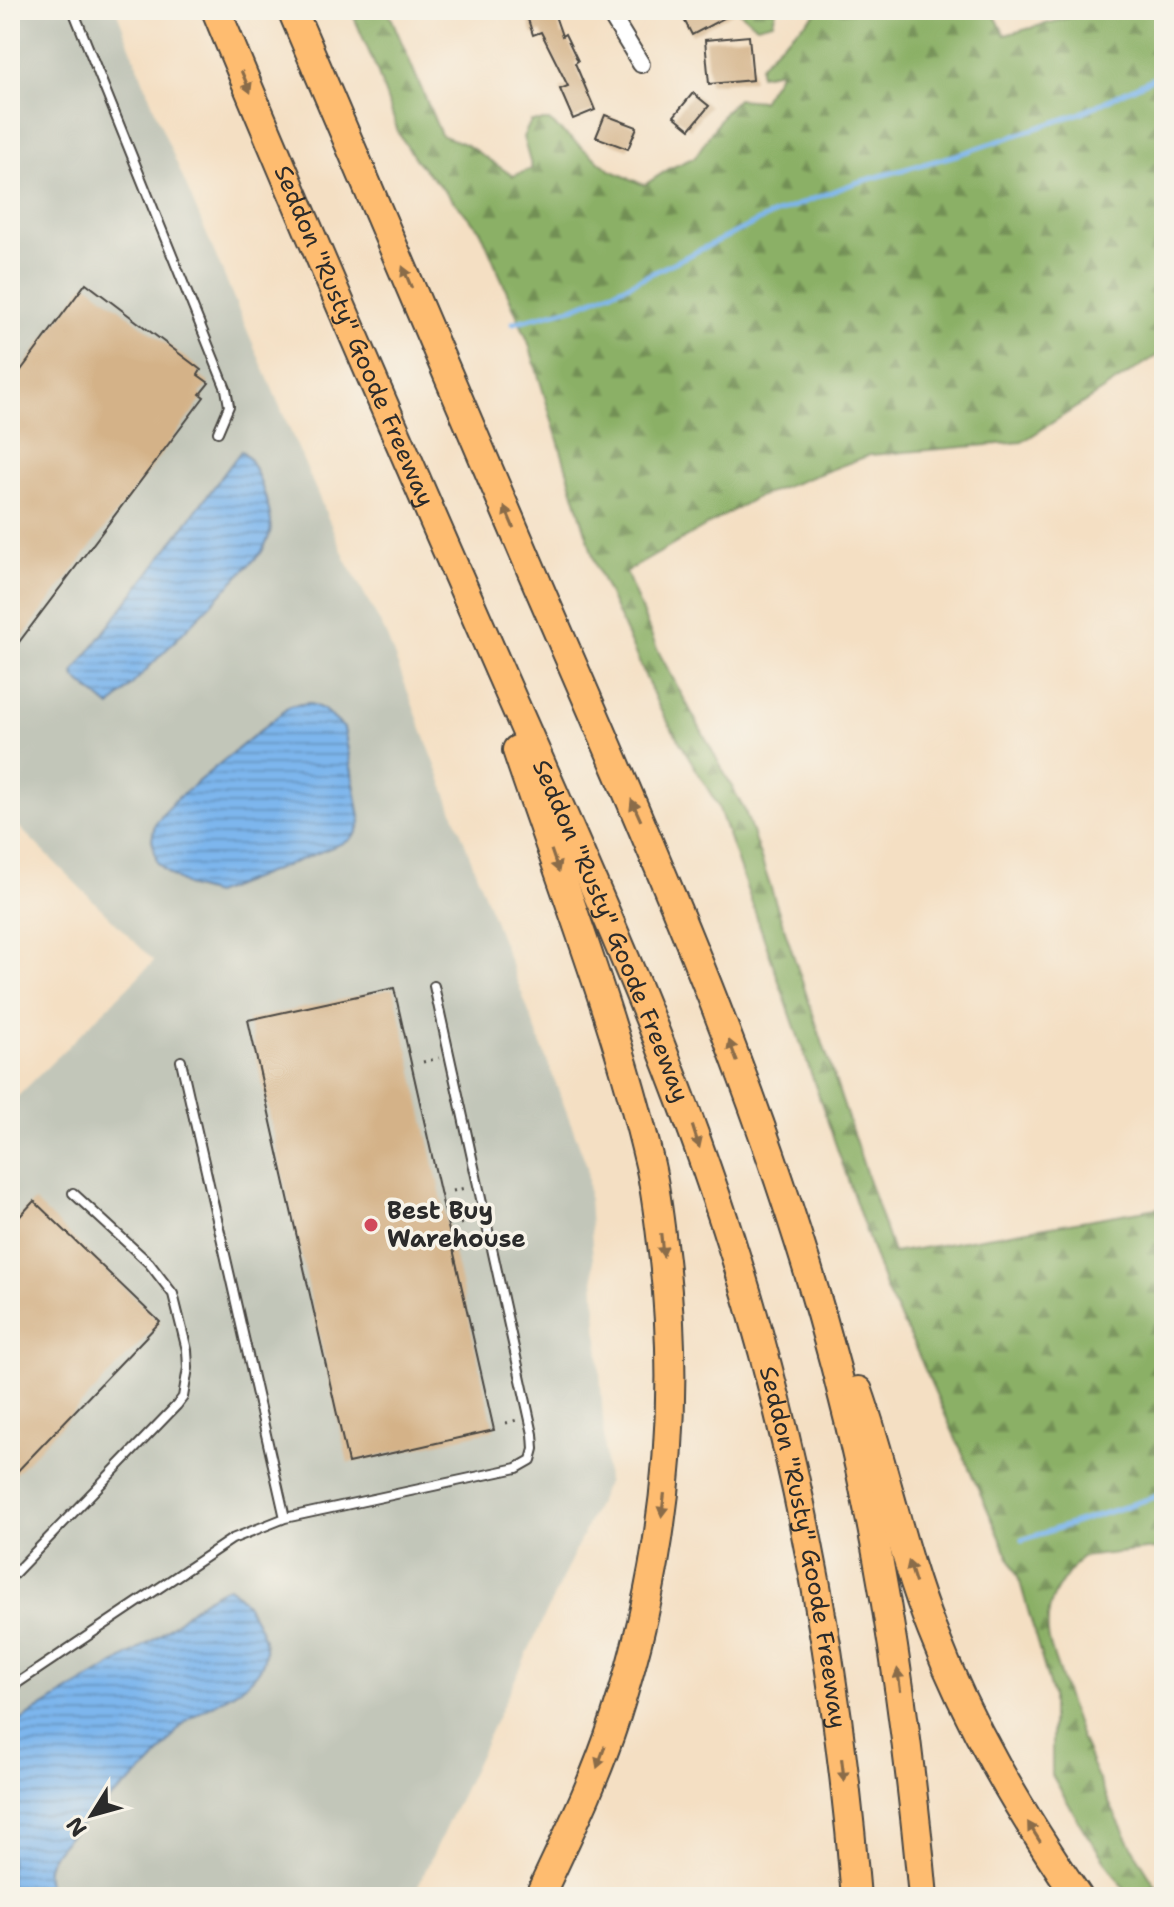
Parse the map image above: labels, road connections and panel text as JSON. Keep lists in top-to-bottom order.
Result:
{
  "streets": {
    "highway": ["Seddon \"Rusty\" Goode Freeway"]
  },
  "places": ["Best Buy Warehouse"],
  "north": "bottom left"
}
